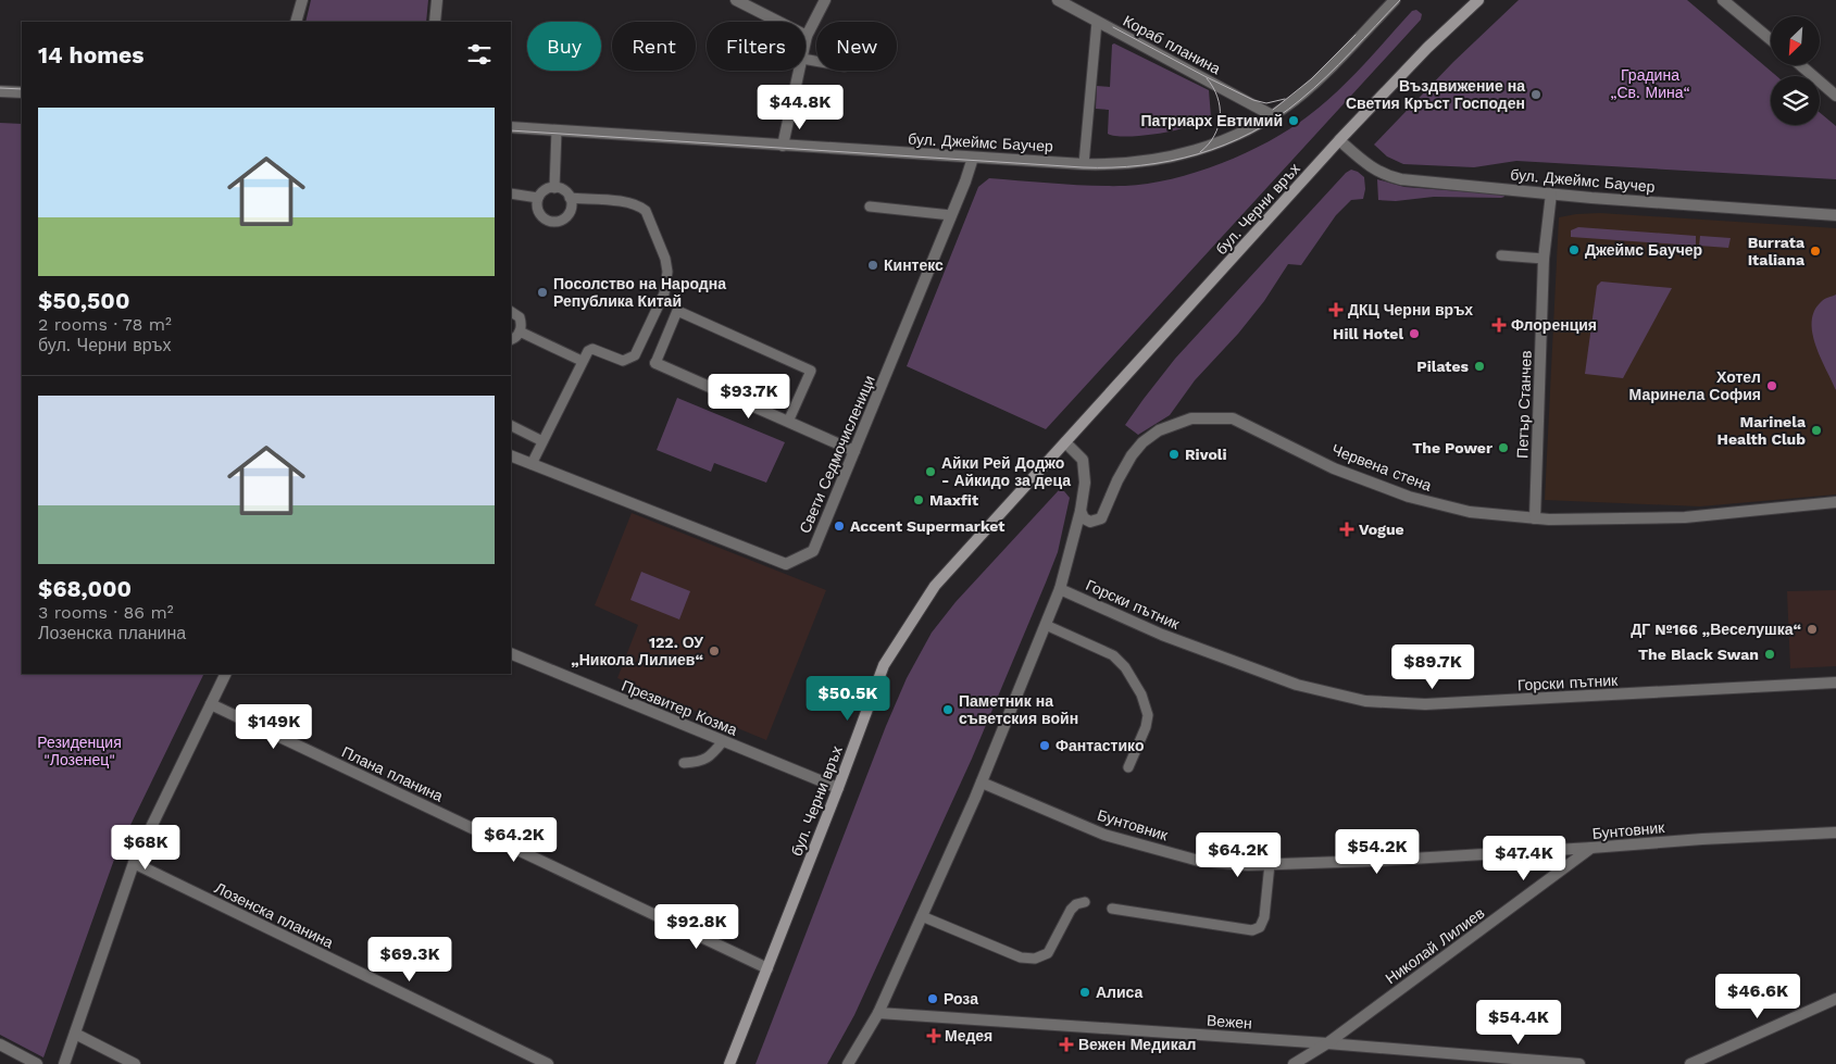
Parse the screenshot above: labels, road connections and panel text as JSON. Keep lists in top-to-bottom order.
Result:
{
  "streets": {
    "main road": ["бул. Черни връх"],
    "street": [
      "Кораб планина",
      "бул. Джеймс Баучер",
      "Петър Станчев",
      "Свети Седмочисленици",
      "Червена стена",
      "Горски пътник",
      "Презвитер Козма",
      "Плана планина",
      "Бунтовник",
      "Лозенска планина",
      "Николай Лилиев",
      "Вежен"
    ]
  },
  "crossings": [
    ["Кораб планина", "бул. Джеймс Баучер"],
    ["бул. Джеймс Баучер", "бул. Черни връх"],
    ["бул. Джеймс Баучер", "Петър Станчев"],
    ["бул. Джеймс Баучер", "Свети Седмочисленици"],
    ["бул. Черни връх", "Презвитер Козма"],
    ["бул. Черни връх", "Плана планина"],
    ["Петър Станчев", "Червена стена"],
    ["Бунтовник", "Николай Лилиев"],
    ["Николай Лилиев", "Вежен"]
  ],
  "parks": ["Градина „Св. Мина“", "Резиденция \"Лозенец\""],
  "places": {
    "other": [
      "Въздвижение на Светия Кръст Господен",
      "Патриарх Евтимий",
      "Джеймс Баучер",
      "Burrata Italiana",
      "Кинтекс",
      "Посолство на Народна Република Китай",
      "Hill Hotel",
      "Pilates",
      "Хотел Маринела София",
      "Marinela Health Club",
      "The Power",
      "Rivoli",
      "Айки Рей Доджо - Айкидо за деца",
      "Maxfit",
      "Accent Supermarket",
      "ДГ №166 „Веселушка“",
      "122. ОУ „Никола Лилиев“",
      "The Black Swan",
      "Паметник на съветския войн",
      "Фантастико",
      "Алиса",
      "Роза"
    ],
    "health": [
      "ДКЦ Черни връх",
      "Флоренция",
      "Vogue",
      "Медея",
      "Вежен Медикал"
    ]
  },
  "north": "bottom left",
  "page": {
    "chip": [
      "Buy",
      "Rent",
      "Filters",
      "New"
    ],
    "heading": "14 homes",
    "price": [
      "$44.8K",
      "$93.7K",
      "$89.7K",
      "$50.5K",
      "$149K",
      "$64.2K",
      "$68K",
      "$54.2K",
      "$64.2K",
      "$47.4K",
      "$92.8K",
      "$69.3K",
      "$46.6K",
      "$54.4K"
    ],
    "list": [
      {
        "name": "$50,500",
        "note": "2 rooms · 78 m² · бул. Черни връх"
      },
      {
        "name": "$68,000",
        "note": "3 rooms · 86 m² · Лозенска планина"
      }
    ]
  }
}
